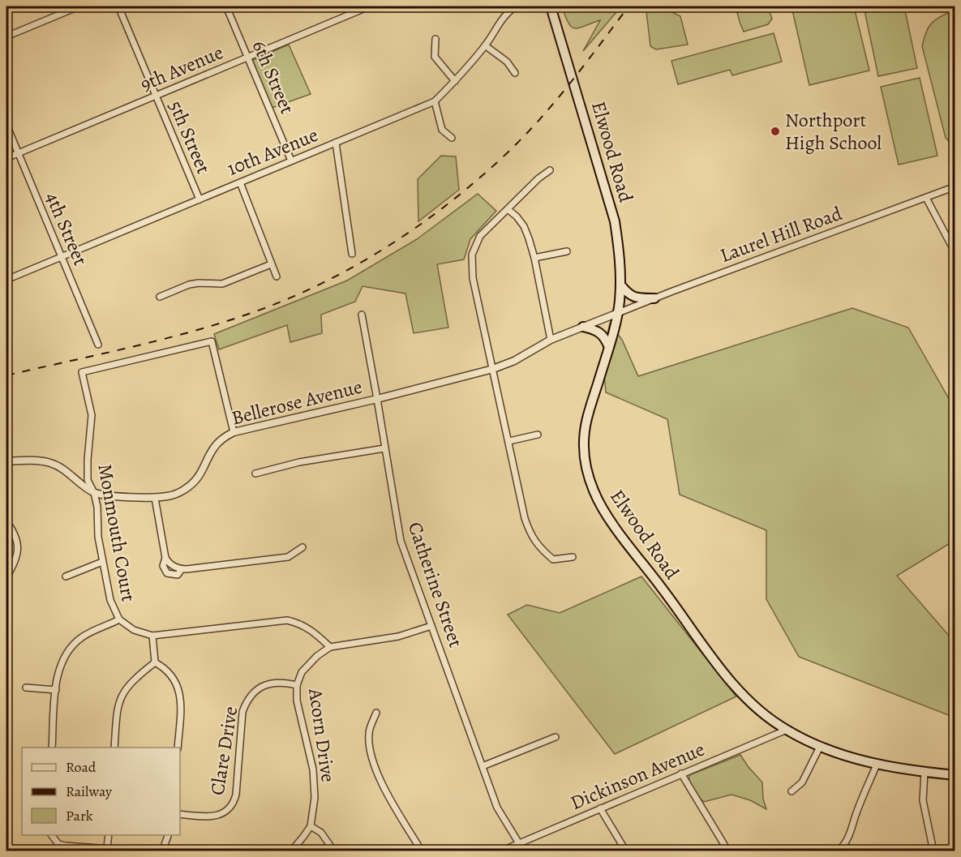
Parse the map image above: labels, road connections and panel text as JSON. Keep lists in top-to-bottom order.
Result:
{
  "streets": {
    "main road": ["Elwood Road"],
    "street": [
      "9th Avenue",
      "6th Street",
      "5th Street",
      "10th Avenue",
      "4th Street",
      "Laurel Hill Road",
      "Bellerose Avenue",
      "Monmouth Court",
      "Catherine Street",
      "Acorn Drive",
      "Clare Drive",
      "Dickinson Avenue"
    ]
  },
  "crossings": [
    ["9th Avenue", "6th Street"],
    ["9th Avenue", "5th Street"],
    ["9th Avenue", "4th Street"],
    ["6th Street", "10th Avenue"],
    ["5th Street", "10th Avenue"],
    ["10th Avenue", "4th Street"],
    ["Elwood Road", "Laurel Hill Road"],
    ["Elwood Road", "Bellerose Avenue"],
    ["Elwood Road", "Dickinson Avenue"],
    ["Laurel Hill Road", "Bellerose Avenue"],
    ["Bellerose Avenue", "Monmouth Court"],
    ["Bellerose Avenue", "Catherine Street"],
    ["Monmouth Court", "Acorn Drive"],
    ["Catherine Street", "Acorn Drive"],
    ["Catherine Street", "Dickinson Avenue"],
    ["Acorn Drive", "Clare Drive"]
  ],
  "places": ["Northport High School"],
  "legend": ["Road", "Railway", "Park"]
}
